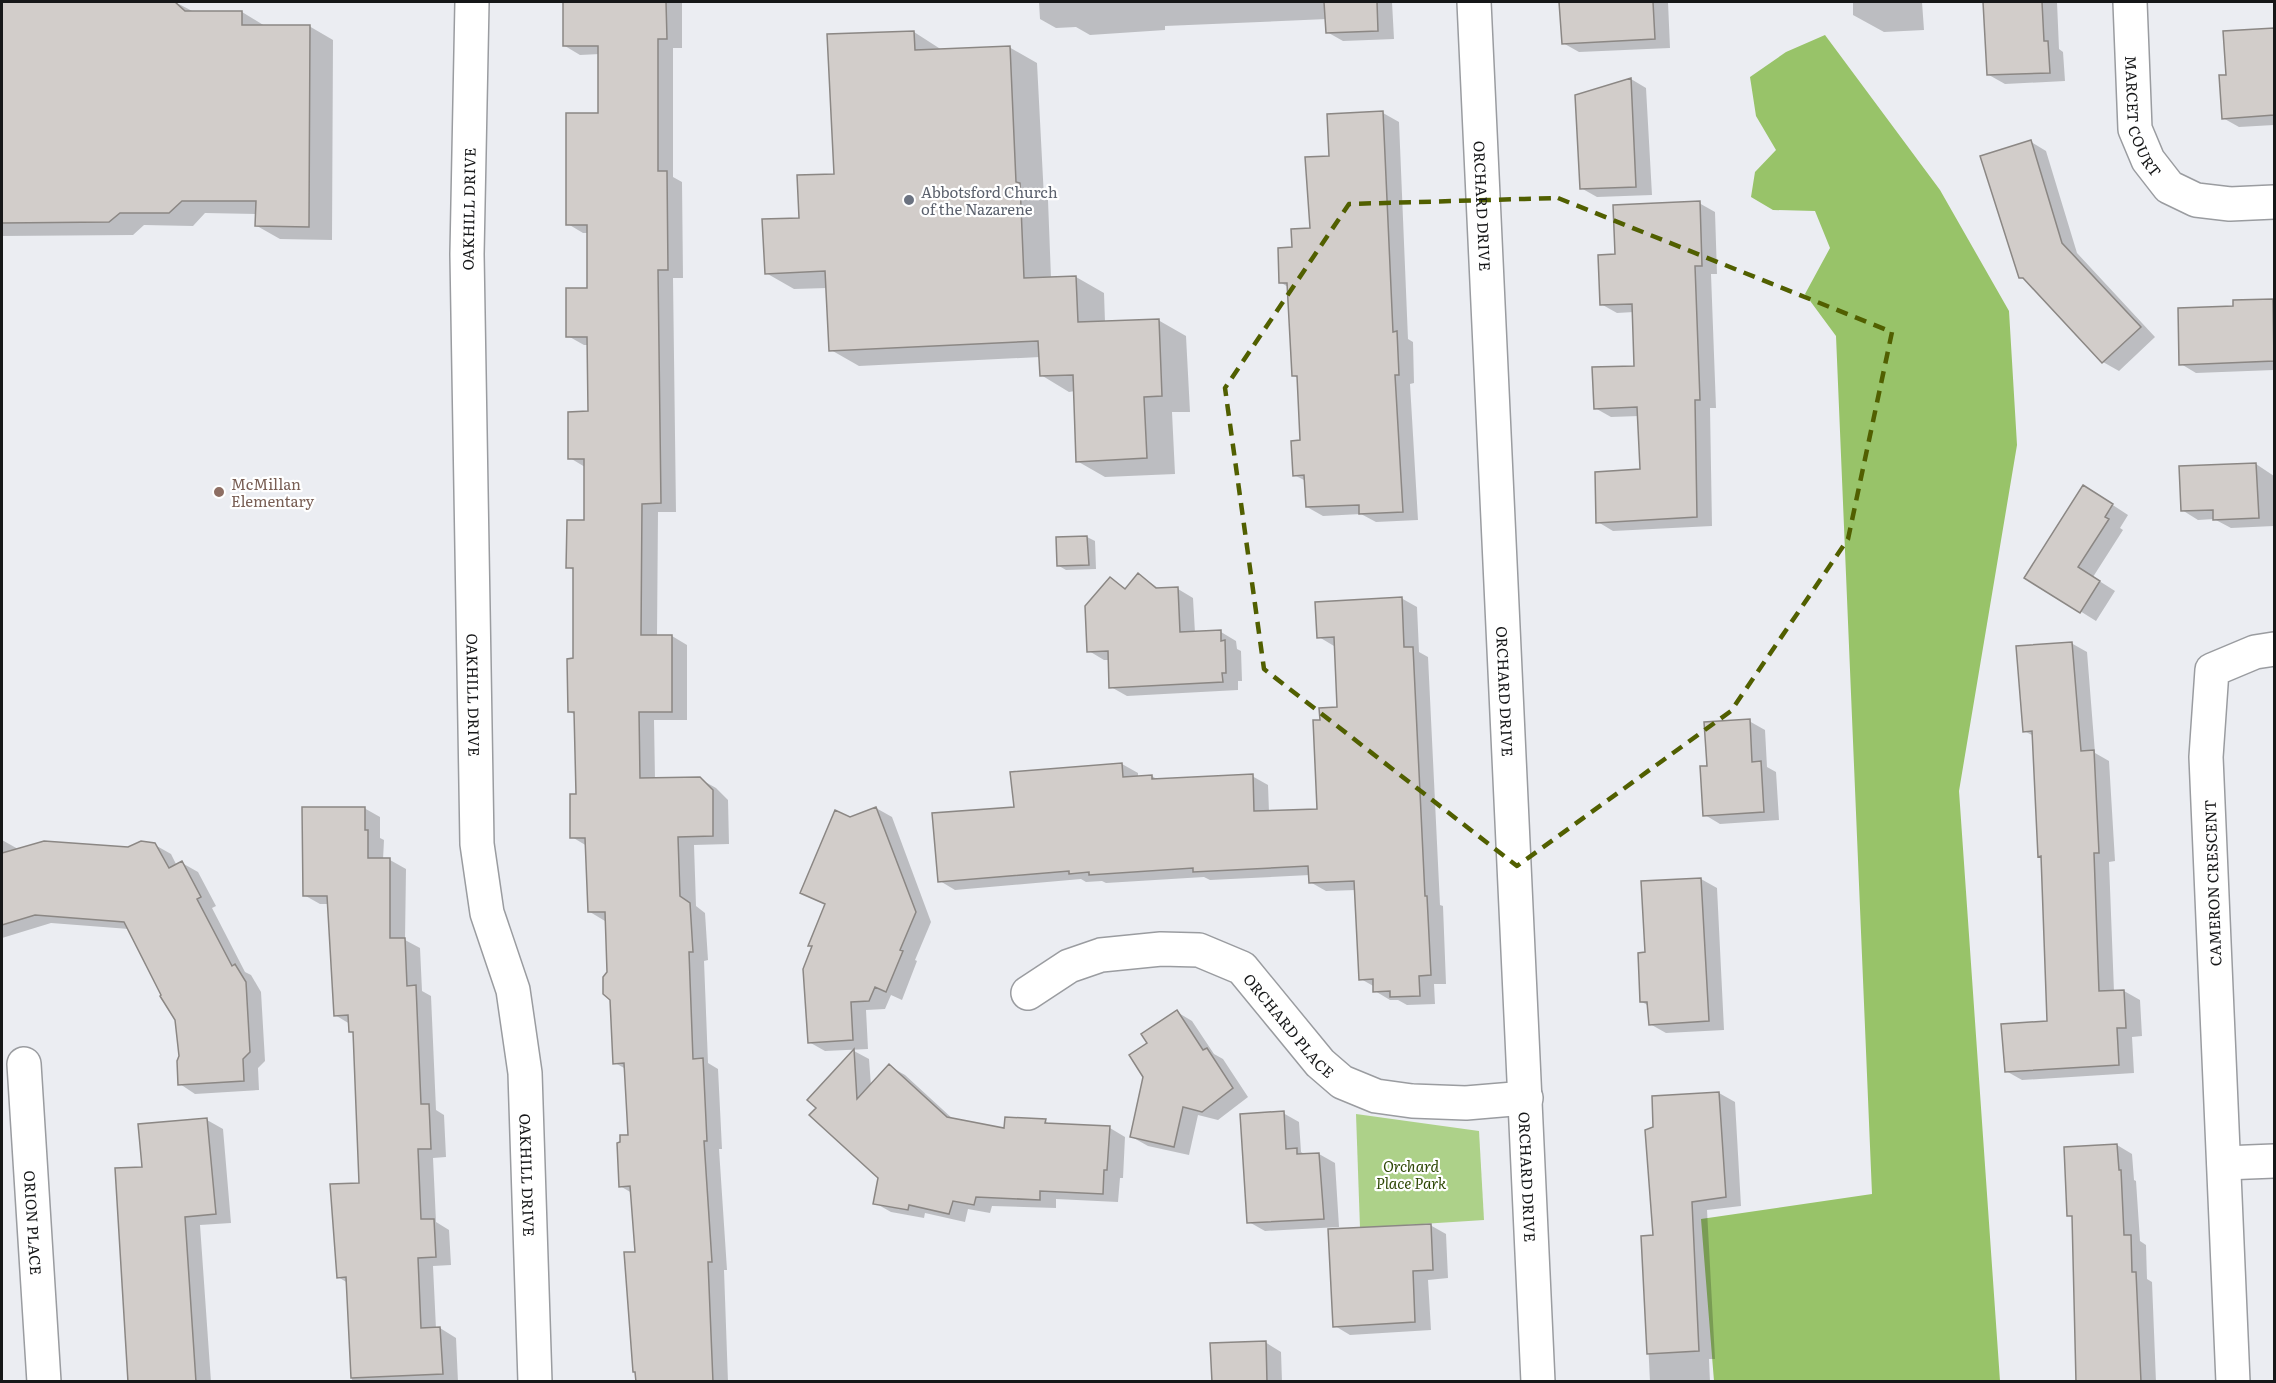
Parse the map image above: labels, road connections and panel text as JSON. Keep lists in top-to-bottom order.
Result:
{
  "streets": {
    "street": [
      "MARCET COURT",
      "ORCHARD DRIVE",
      "OAKHILL DRIVE",
      "CAMERON CRESCENT",
      "ORCHARD PLACE",
      "ORION PLACE"
    ]
  },
  "crossings": [
    ["ORCHARD DRIVE", "ORCHARD PLACE"]
  ],
  "parks": ["Orchard Place Park"],
  "places": ["Abbotsford Church of the Nazarene", "McMillan Elementary"]
}
